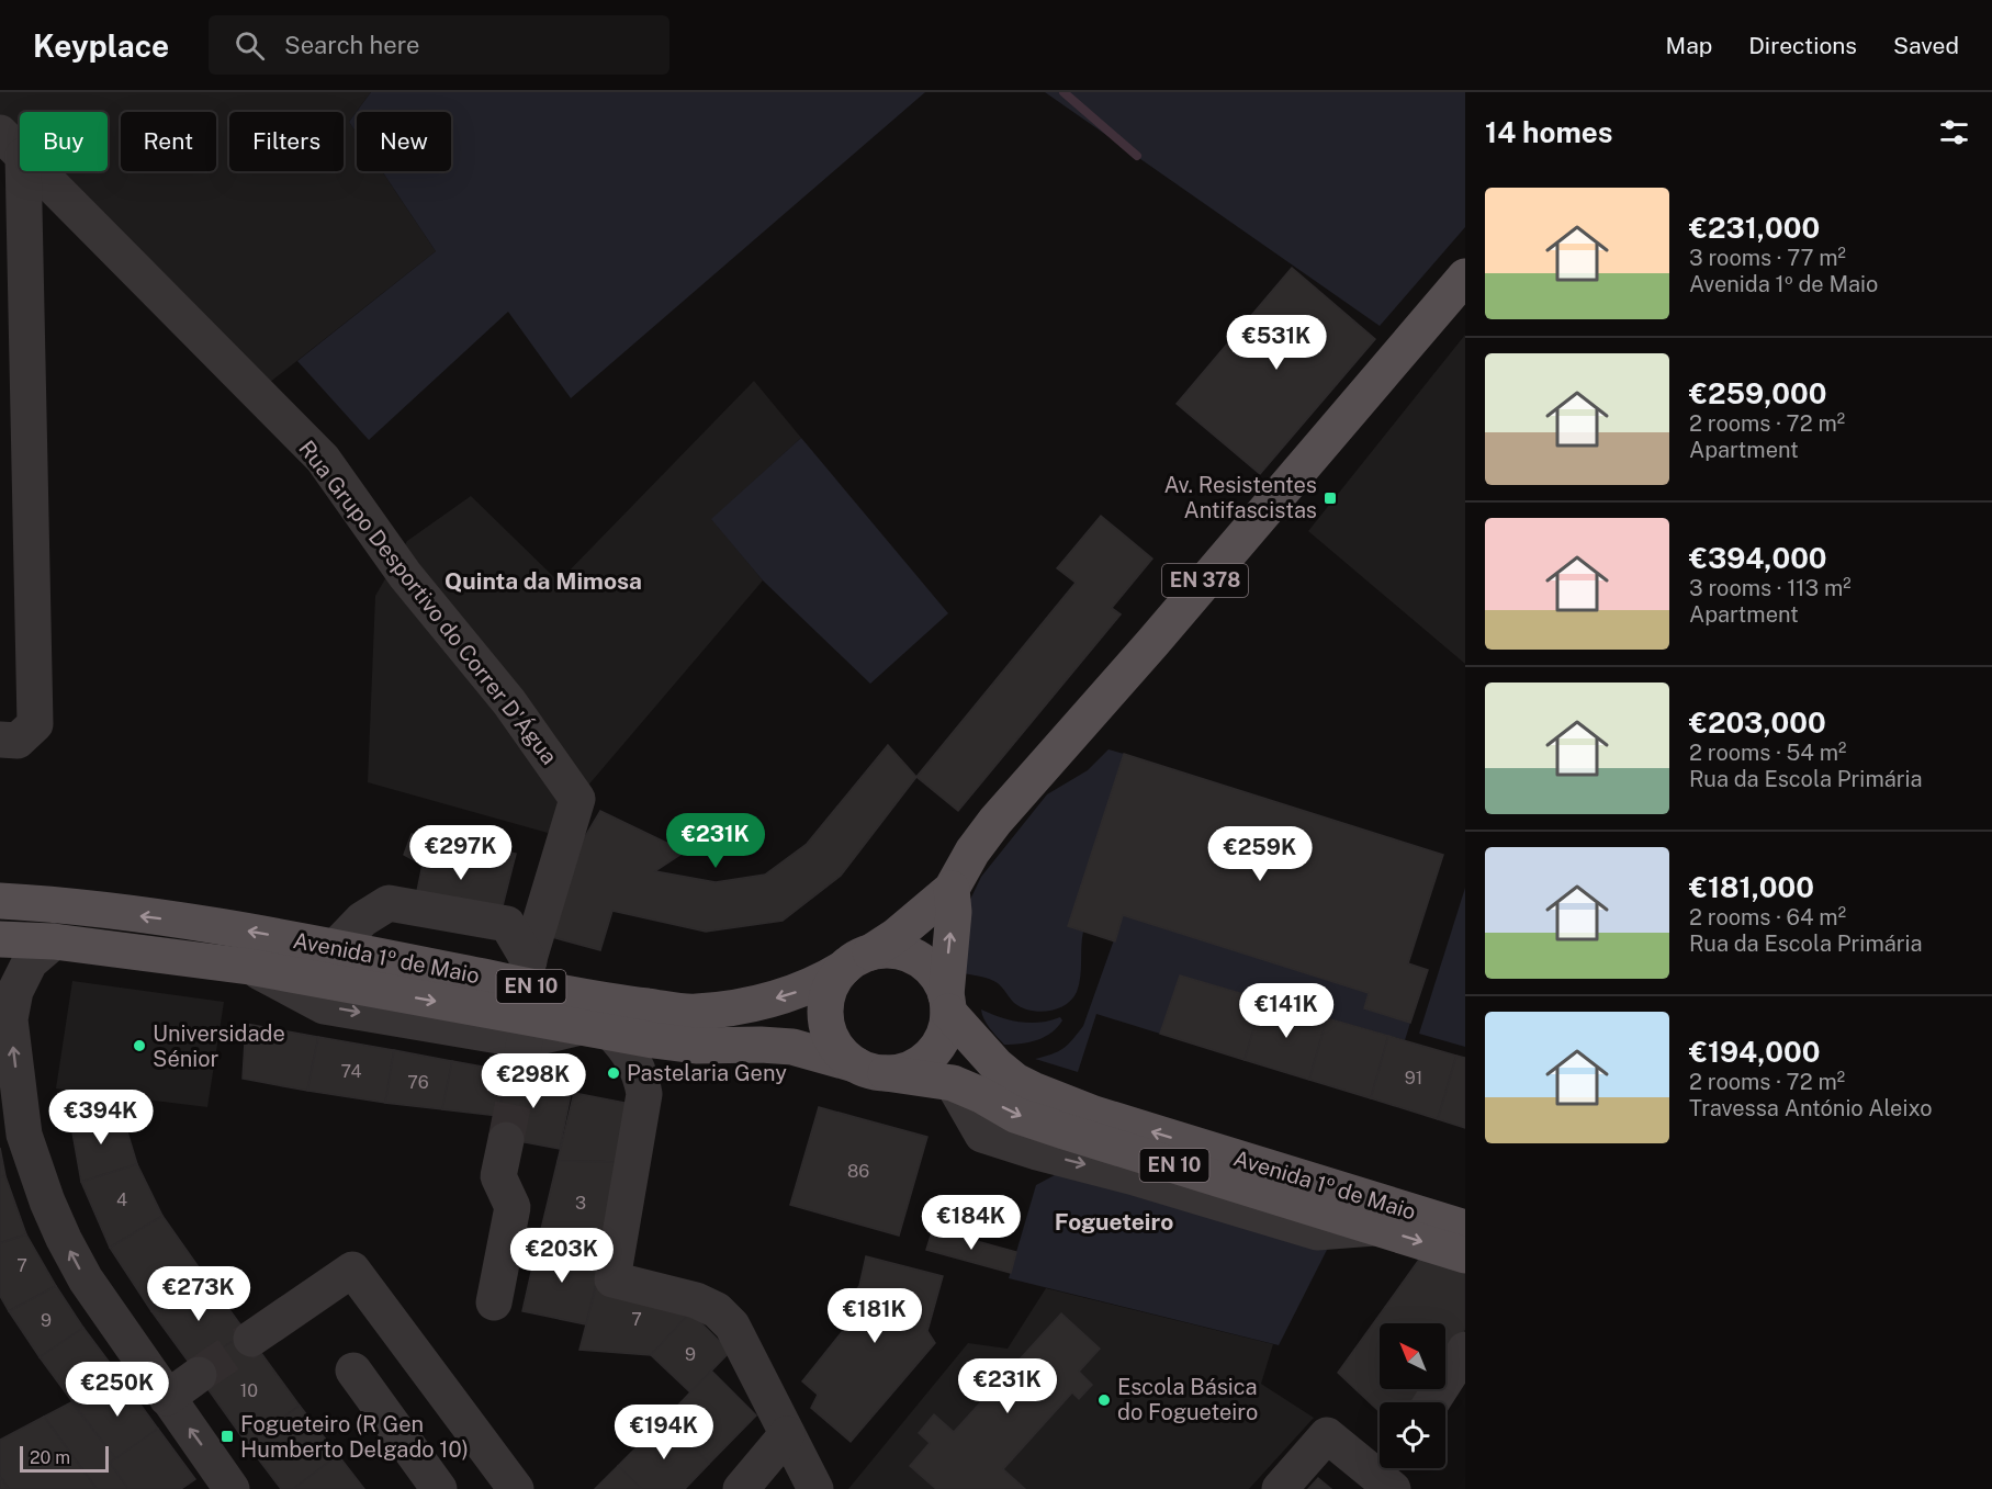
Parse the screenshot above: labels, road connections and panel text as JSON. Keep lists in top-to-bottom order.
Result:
{
  "streets": {
    "main road": ["EN 378", "Avenida 1º de Maio", "EN 10"],
    "street": ["Rua Grupo Desportivo do Correr D'Água"]
  },
  "crossings": [
    ["EN 378", "Avenida 1º de Maio"],
    ["Rua Grupo Desportivo do Correr D'Água", "Avenida 1º de Maio"]
  ],
  "districts": ["Quinta da Mimosa", "Fogueteiro"],
  "places": {
    "transit": ["Av. Resistentes Antifascistas", "Fogueteiro (R Gen Humberto Delgado 10)"],
    "other": ["Universidade Sénior", "Pastelaria Geny", "Escola Básica do Fogueteiro"]
  },
  "house_numbers": [
    "74",
    "91",
    "76",
    "86",
    "4",
    "3",
    "7",
    "7",
    "9",
    "9",
    "10"
  ],
  "scale_bar": "20 m",
  "north": "top left",
  "page": {
    "header": "Keyplace",
    "search": "Search here",
    "nav": ["Map", "Directions", "Saved"],
    "heading": "14 homes",
    "chip": [
      "Buy",
      "Rent",
      "Filters",
      "New"
    ],
    "list": [
      {
        "name": "€231,000",
        "note": "3 rooms · 77 m² · Avenida 1º de Maio"
      },
      {
        "name": "€259,000",
        "note": "2 rooms · 72 m² · Apartment"
      },
      {
        "name": "€394,000",
        "note": "3 rooms · 113 m² · Apartment"
      },
      {
        "name": "€203,000",
        "note": "2 rooms · 54 m² · Rua da Escola Primária"
      },
      {
        "name": "€181,000",
        "note": "2 rooms · 64 m² · Rua da Escola Primária"
      },
      {
        "name": "€194,000",
        "note": "2 rooms · 72 m² · Travessa António Aleixo"
      }
    ],
    "price": [
      "€531K",
      "€231K",
      "€297K",
      "€259K",
      "€141K",
      "€298K",
      "€394K",
      "€184K",
      "€203K",
      "€273K",
      "€181K",
      "€231K",
      "€250K",
      "€194K"
    ],
    "scale": "20 m"
  }
}
